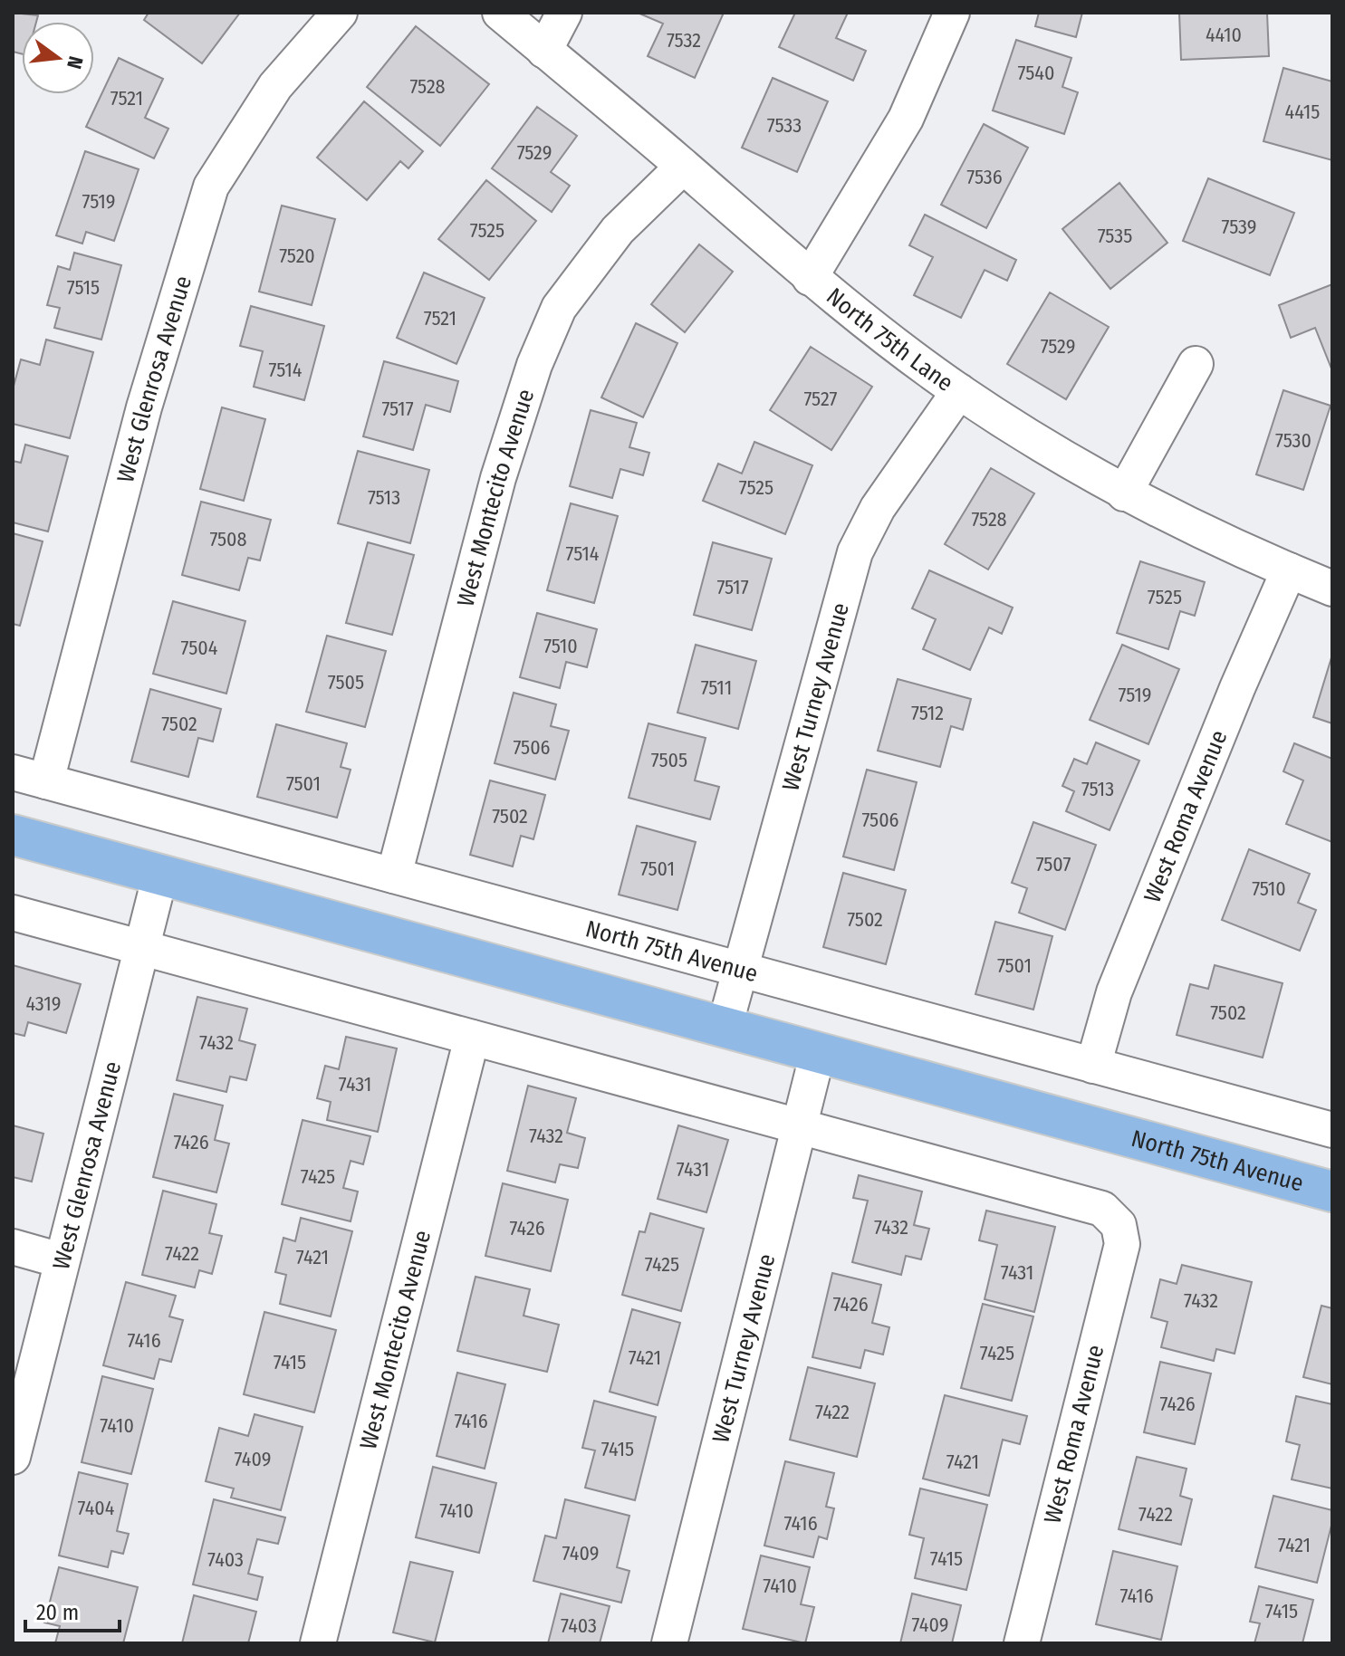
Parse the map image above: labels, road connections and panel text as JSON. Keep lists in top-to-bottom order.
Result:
{
  "streets": {
    "main road": ["North 75th Avenue"],
    "street": [
      "North 75th Lane",
      "West Glenrosa Avenue",
      "West Montecito Avenue",
      "West Turney Avenue",
      "West Roma Avenue"
    ]
  },
  "crossings": [
    ["North 75th Lane", "West Montecito Avenue"],
    ["North 75th Lane", "West Turney Avenue"],
    ["North 75th Lane", "West Roma Avenue"],
    ["West Glenrosa Avenue", "North 75th Avenue"],
    ["West Montecito Avenue", "North 75th Avenue"],
    ["West Turney Avenue", "West Roma Avenue"],
    ["West Turney Avenue", "North 75th Avenue"],
    ["West Roma Avenue", "North 75th Avenue"]
  ],
  "house_numbers": [
    "4410",
    "7532",
    "7540",
    "7528",
    "7521",
    "4415",
    "7533",
    "7529",
    "7536",
    "7519",
    "7539",
    "7525",
    "7535",
    "7520",
    "7515",
    "7521",
    "7529",
    "7514",
    "7527",
    "7517",
    "7530",
    "7525",
    "7513",
    "7528",
    "7508",
    "7514",
    "7517",
    "7525",
    "7510",
    "7504",
    "7505",
    "7511",
    "7519",
    "7512",
    "7502",
    "7506",
    "7505",
    "7501",
    "7513",
    "7502",
    "7506",
    "7507",
    "7501",
    "7510",
    "7502",
    "7501",
    "4319",
    "7502",
    "7432",
    "7431",
    "7432",
    "7426",
    "7431",
    "7425",
    "7432",
    "7426",
    "7422",
    "7421",
    "7425",
    "7431",
    "7432",
    "7426",
    "7416",
    "7425",
    "7421",
    "7415",
    "7426",
    "7422",
    "7416",
    "7410",
    "7415",
    "7409",
    "7421",
    "7404",
    "7410",
    "7422",
    "7416",
    "7421",
    "7409",
    "7415",
    "7403",
    "7410",
    "7416",
    "7415",
    "7409",
    "7403"
  ],
  "scale_bar": "20 m",
  "north": "right"
}
